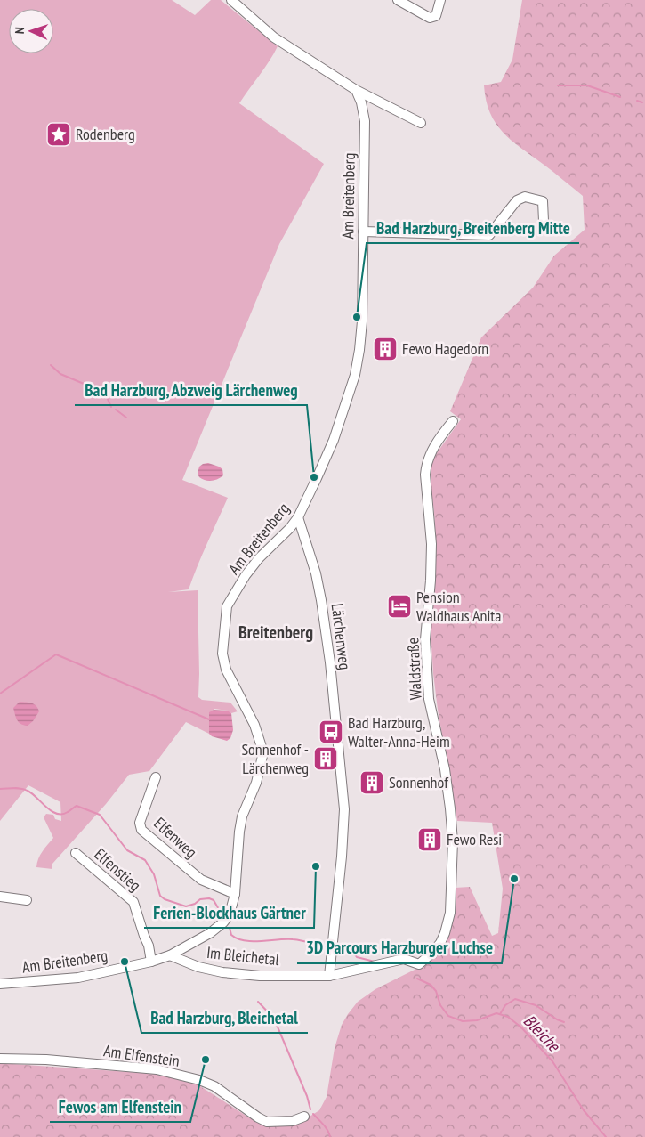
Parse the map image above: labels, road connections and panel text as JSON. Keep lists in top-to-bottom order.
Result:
{
  "streets": {
    "street": [
      "Am Breitenberg",
      "Lärchenweg",
      "Waldstraße",
      "Elfenweg",
      "Elfenstieg",
      "Im Bleichetal",
      "Am Elfenstein"
    ]
  },
  "crossings": [
    ["Am Breitenberg", "Lärchenweg"],
    ["Am Breitenberg", "Elfenweg"],
    ["Am Breitenberg", "Elfenstieg"],
    ["Am Breitenberg", "Im Bleichetal"],
    ["Lärchenweg", "Im Bleichetal"],
    ["Waldstraße", "Im Bleichetal"]
  ],
  "districts": ["Breitenberg"],
  "water": ["Bleiche"],
  "places": {
    "place": ["Rodenberg"],
    "other": [
      "Bad Harzburg, Breitenberg Mitte",
      "Bad Harzburg, Abzweig Lärchenweg",
      "Ferien-Blockhaus Gärtner",
      "3D Parcours Harzburger Luchse",
      "Bad Harzburg, Bleichetal",
      "Fewos am Elfenstein"
    ],
    "building": [
      "Fewo Hagedorn",
      "Sonnenhof - Lärchenweg",
      "Sonnenhof",
      "Fewo Resi"
    ],
    "hotel": ["Pension Waldhaus Anita"],
    "bus stop": ["Bad Harzburg, Walter-Anna-Heim"]
  },
  "north": "left"
}
